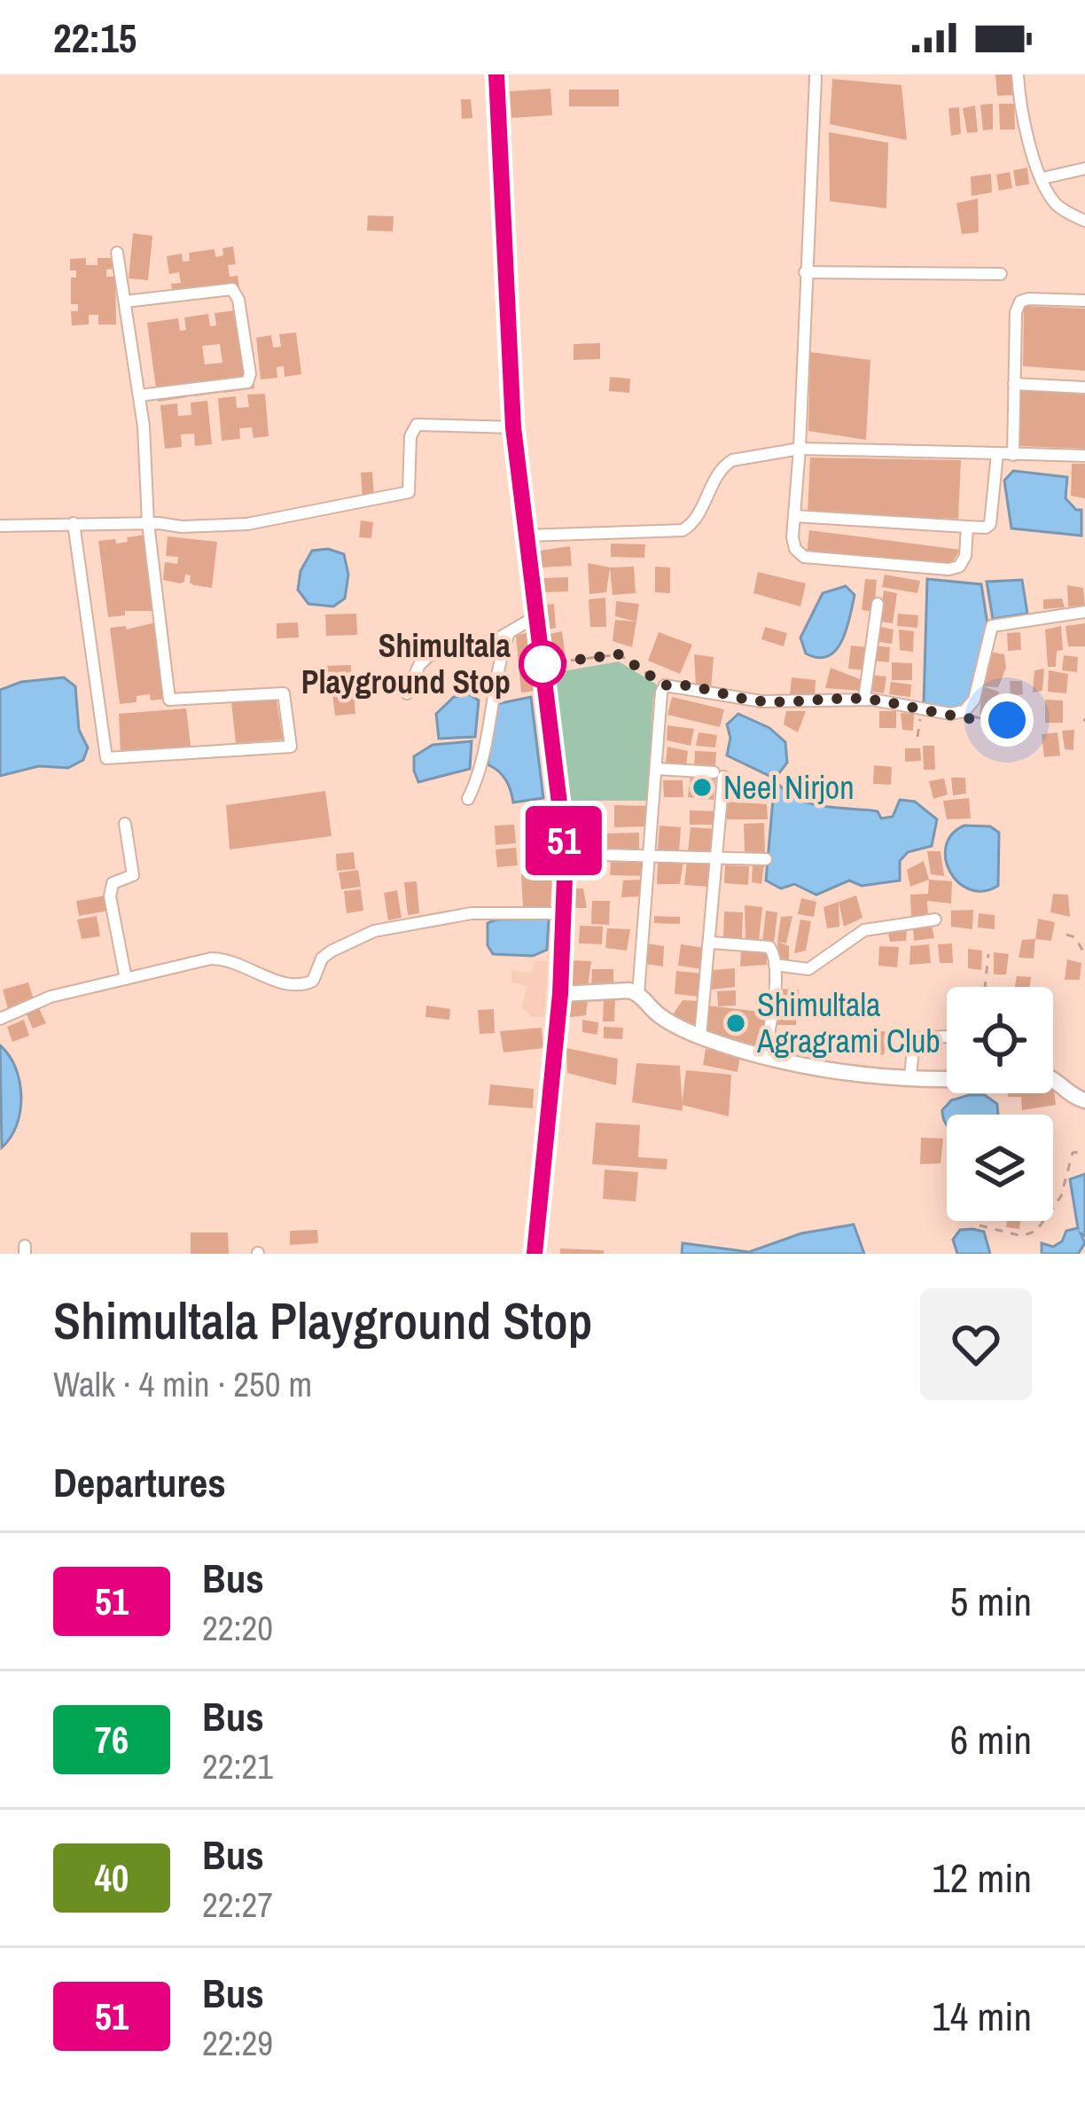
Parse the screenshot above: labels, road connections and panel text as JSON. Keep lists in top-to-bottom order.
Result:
{
  "places": ["Shimultala Playground Stop", "Neel Nirjon", "Shimultala Agragrami Club"],
  "lines": ["bus line 51"],
  "page": {
    "status": "22:15",
    "on_map": "51",
    "heading": [
      ["Shimultala Playground Stop", "Walk · 4 min · 250 m"],
      "Departures"
    ],
    "list": [
      {
        "mark": "51",
        "name": "Bus",
        "note": "22:20",
        "value": "5 min"
      },
      {
        "mark": "76",
        "name": "Bus",
        "note": "22:21",
        "value": "6 min"
      },
      {
        "mark": "40",
        "name": "Bus",
        "note": "22:27",
        "value": "12 min"
      },
      {
        "mark": "51",
        "name": "Bus",
        "note": "22:29",
        "value": "14 min"
      }
    ]
  }
}
